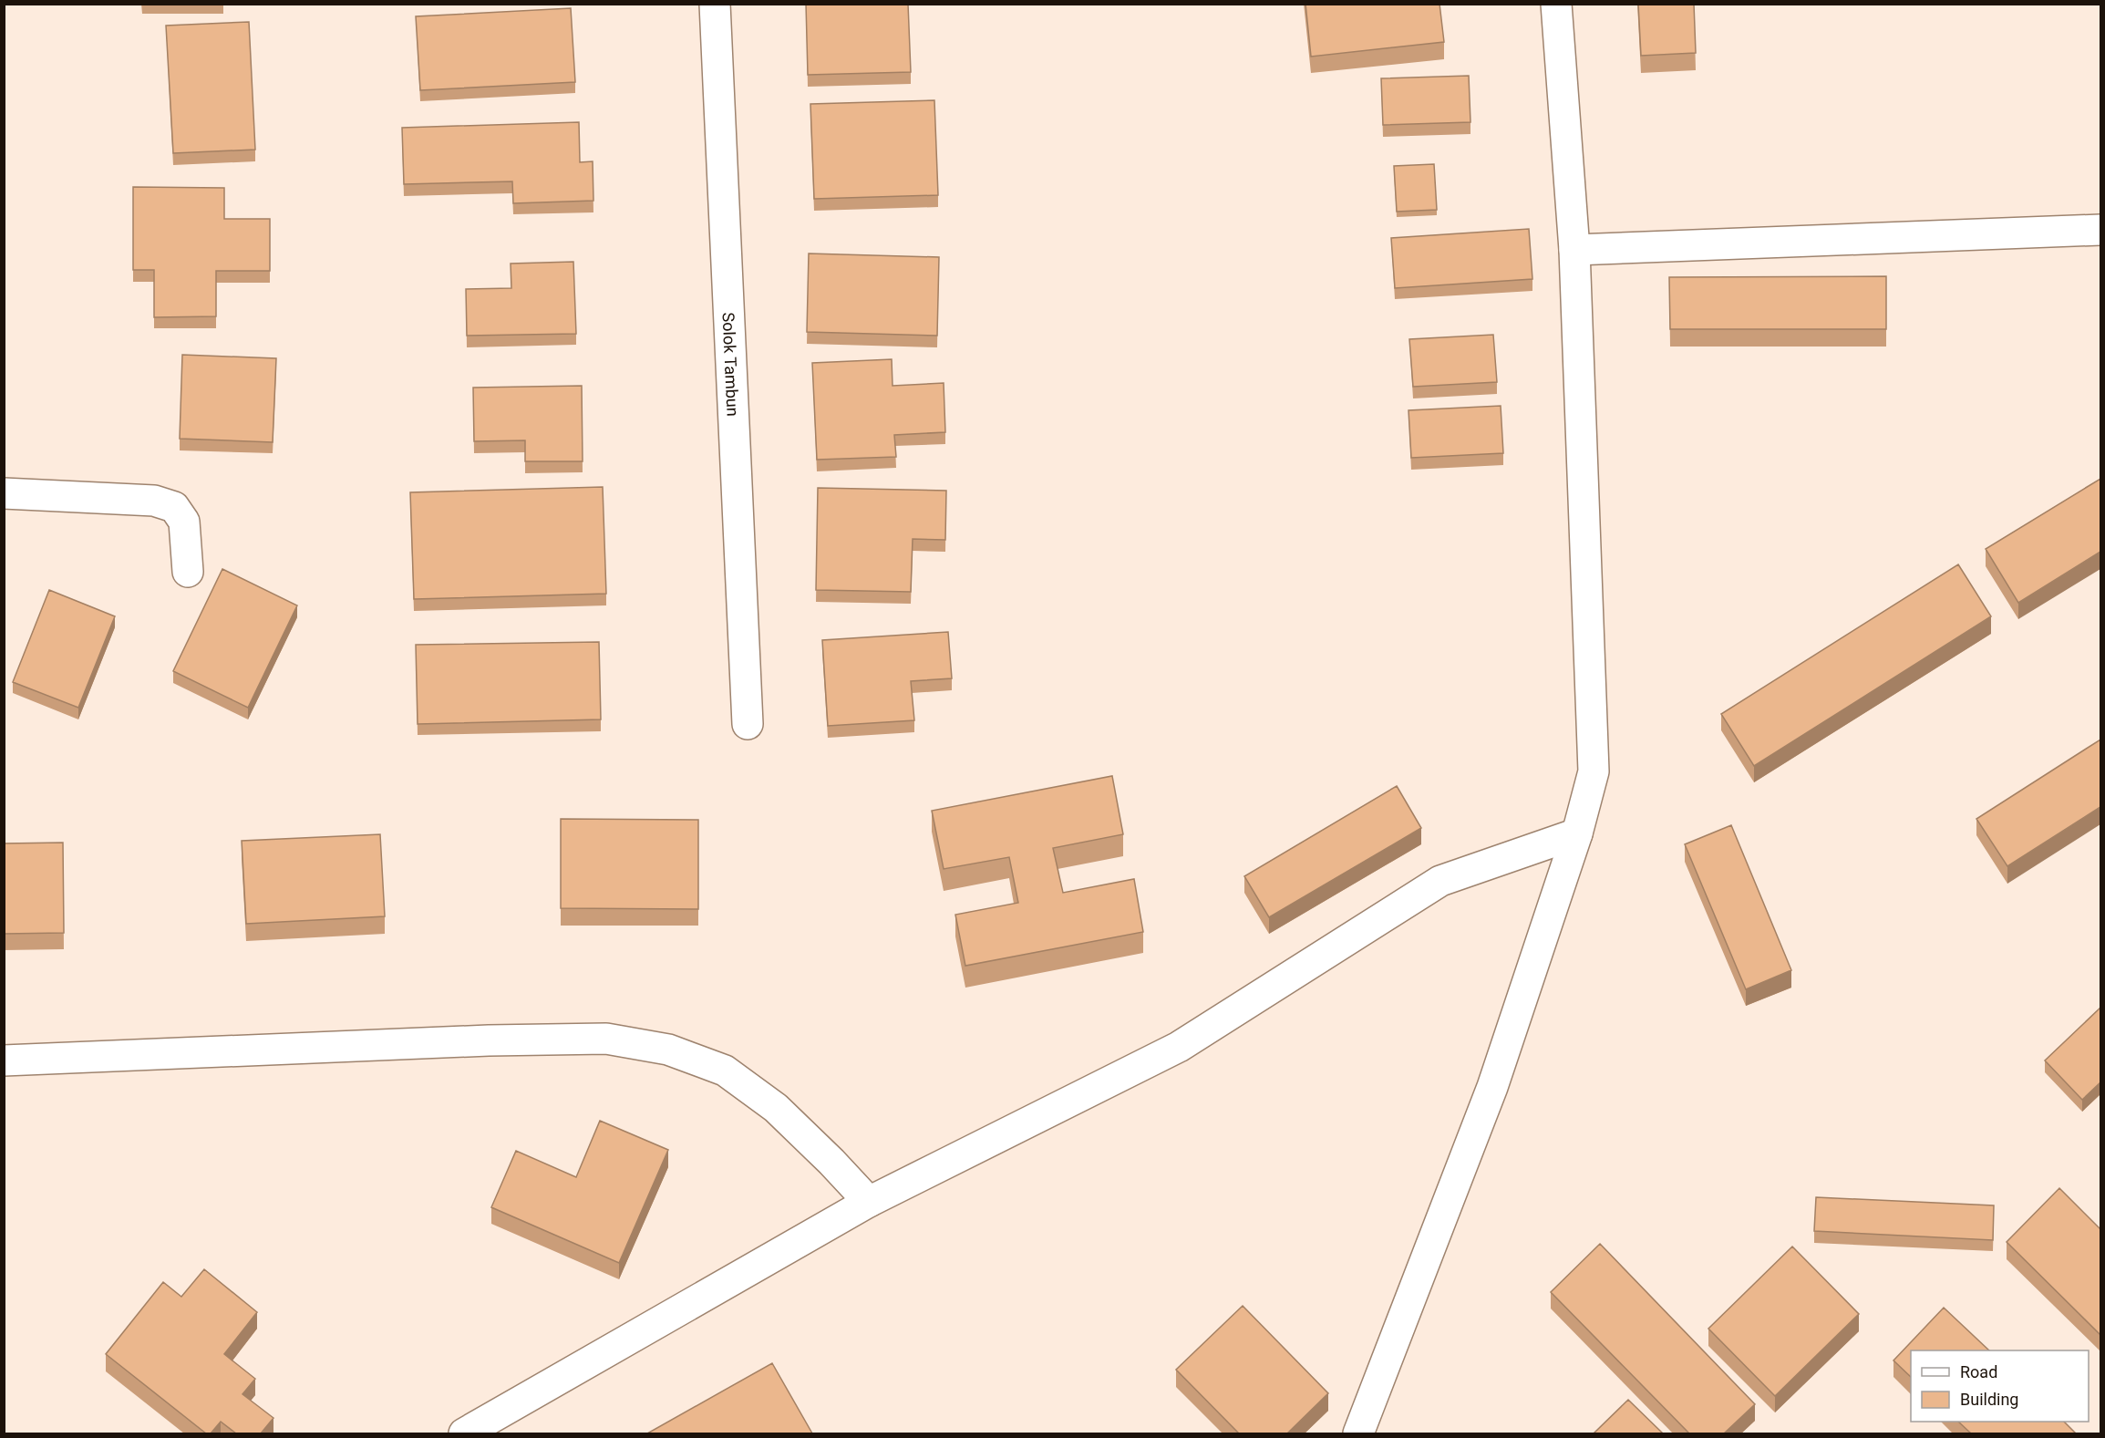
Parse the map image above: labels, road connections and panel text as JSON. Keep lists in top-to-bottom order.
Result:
{
  "streets": {
    "street": ["Solok Tambun"]
  },
  "legend": ["Road", "Building"]
}
